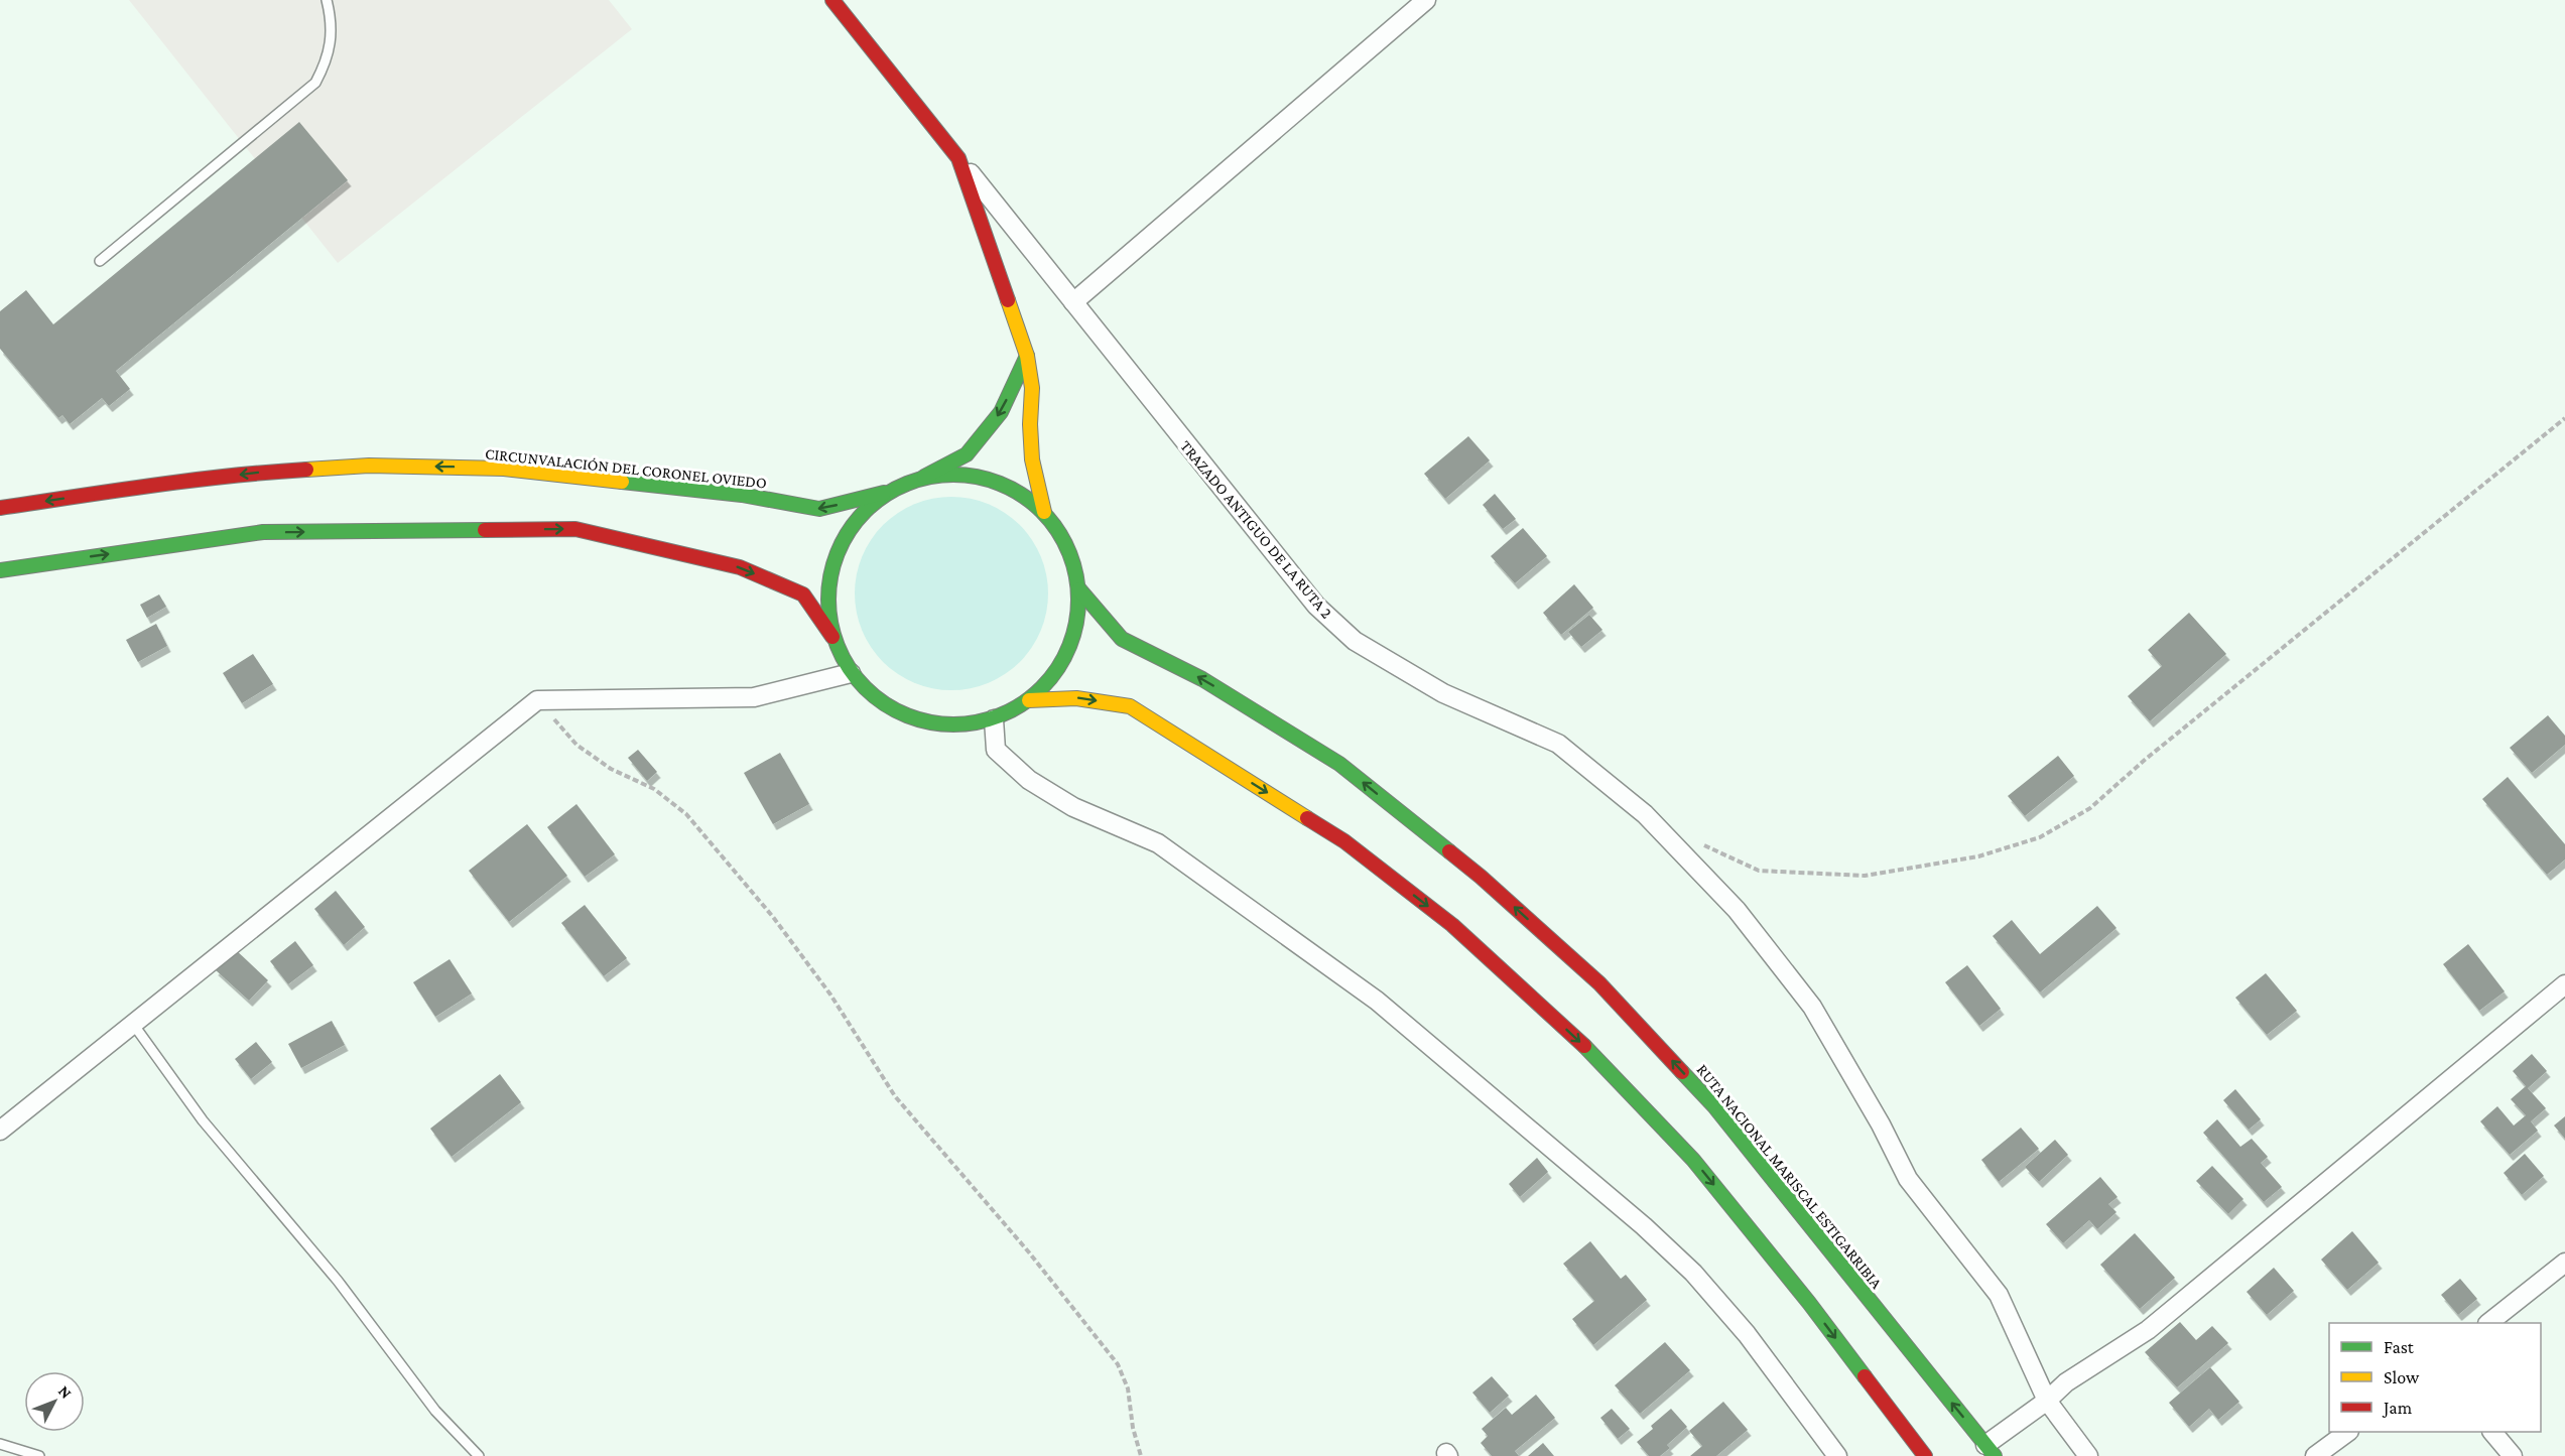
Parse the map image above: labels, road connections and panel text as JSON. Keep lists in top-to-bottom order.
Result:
{
  "streets": {
    "main road": ["CIRCUNVALACIÓN DEL CORONEL OVIEDO", "RUTA NACIONAL MARISCAL ESTIGARRIBIA"],
    "street": ["TRAZADO ANTIGUO DE LA RUTA 2"]
  },
  "legend": ["Fast", "Slow", "Jam"],
  "north": "top right"
}
